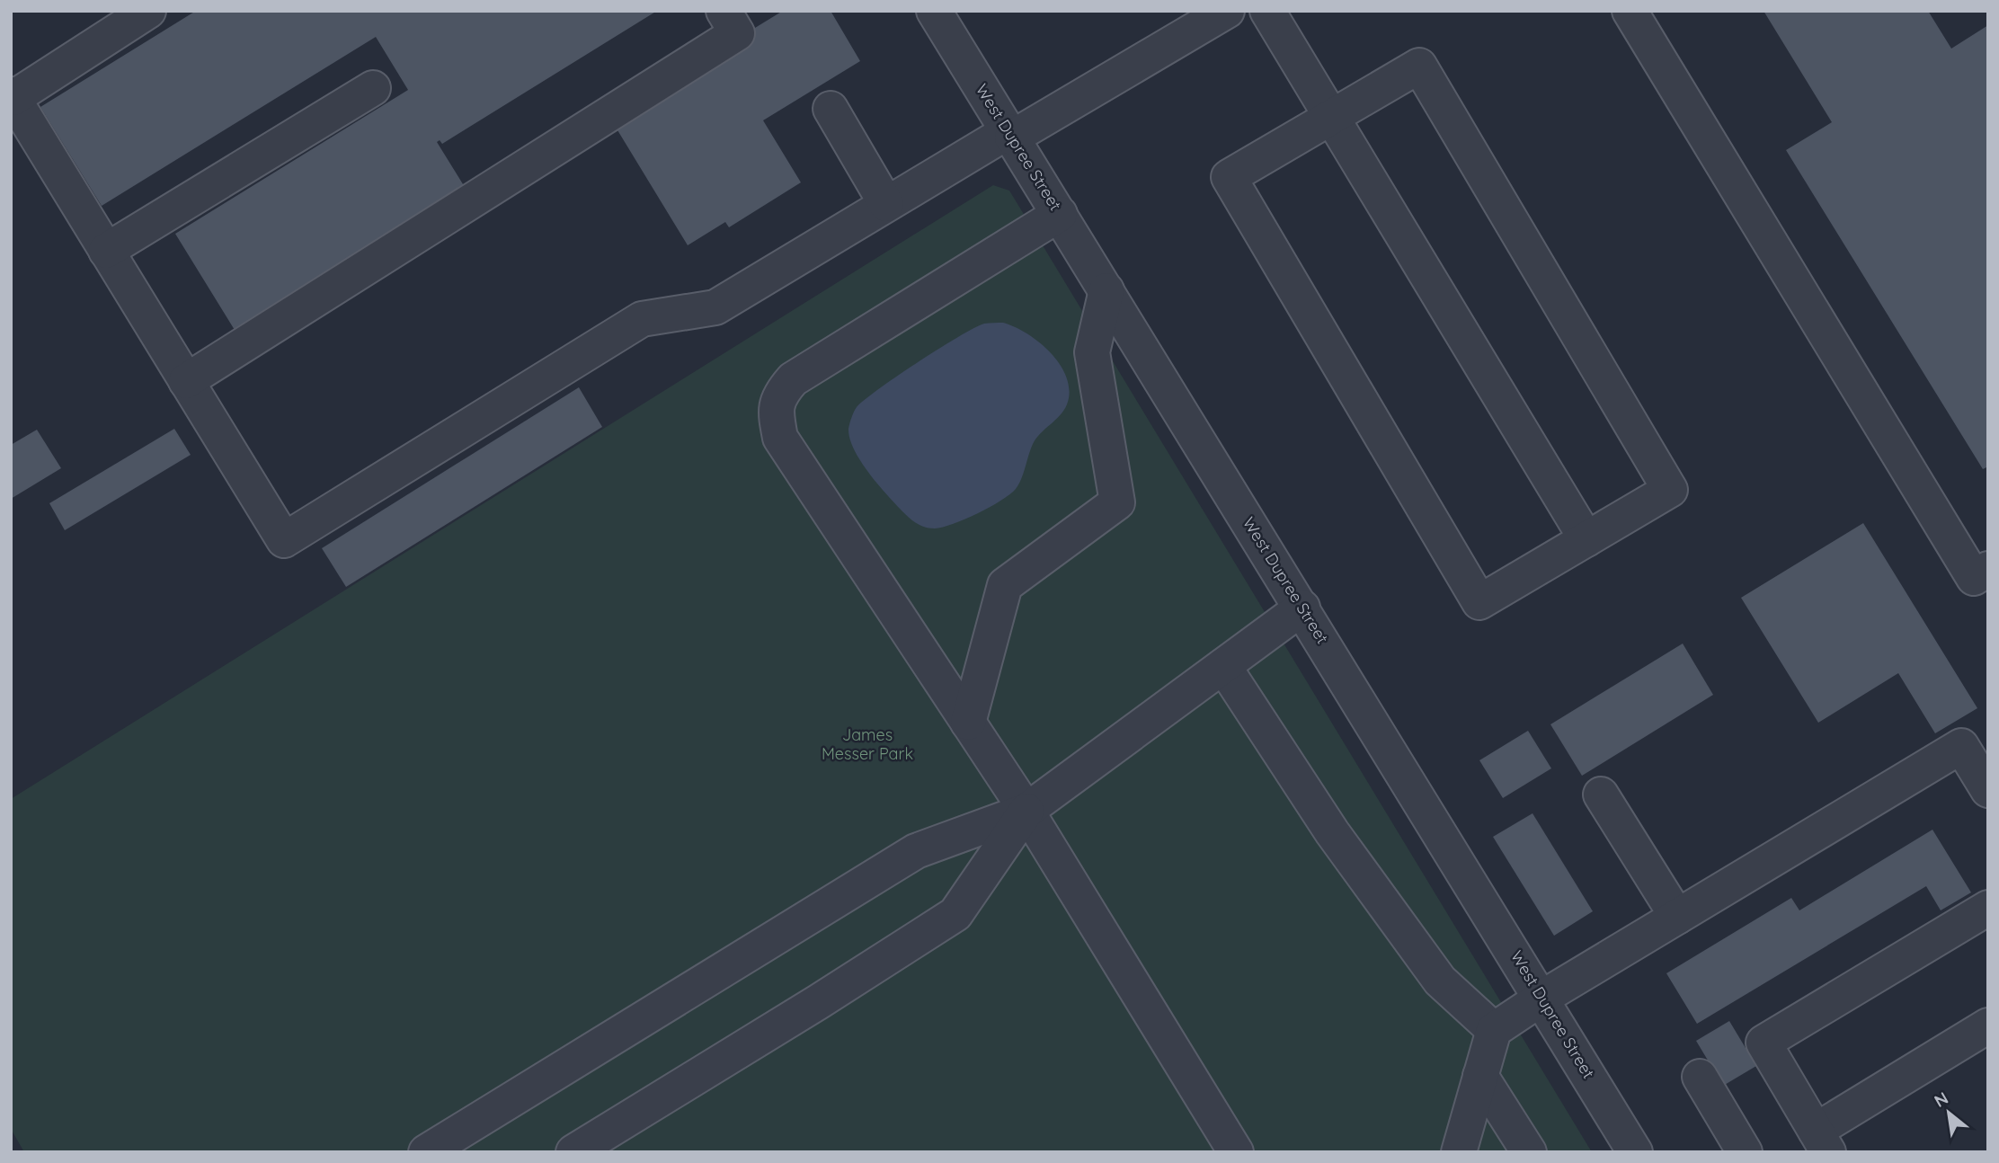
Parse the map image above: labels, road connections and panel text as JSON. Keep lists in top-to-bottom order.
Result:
{
  "streets": {
    "street": ["West Dupree Street"]
  },
  "parks": ["James Messer Park"],
  "north": "top left"
}
